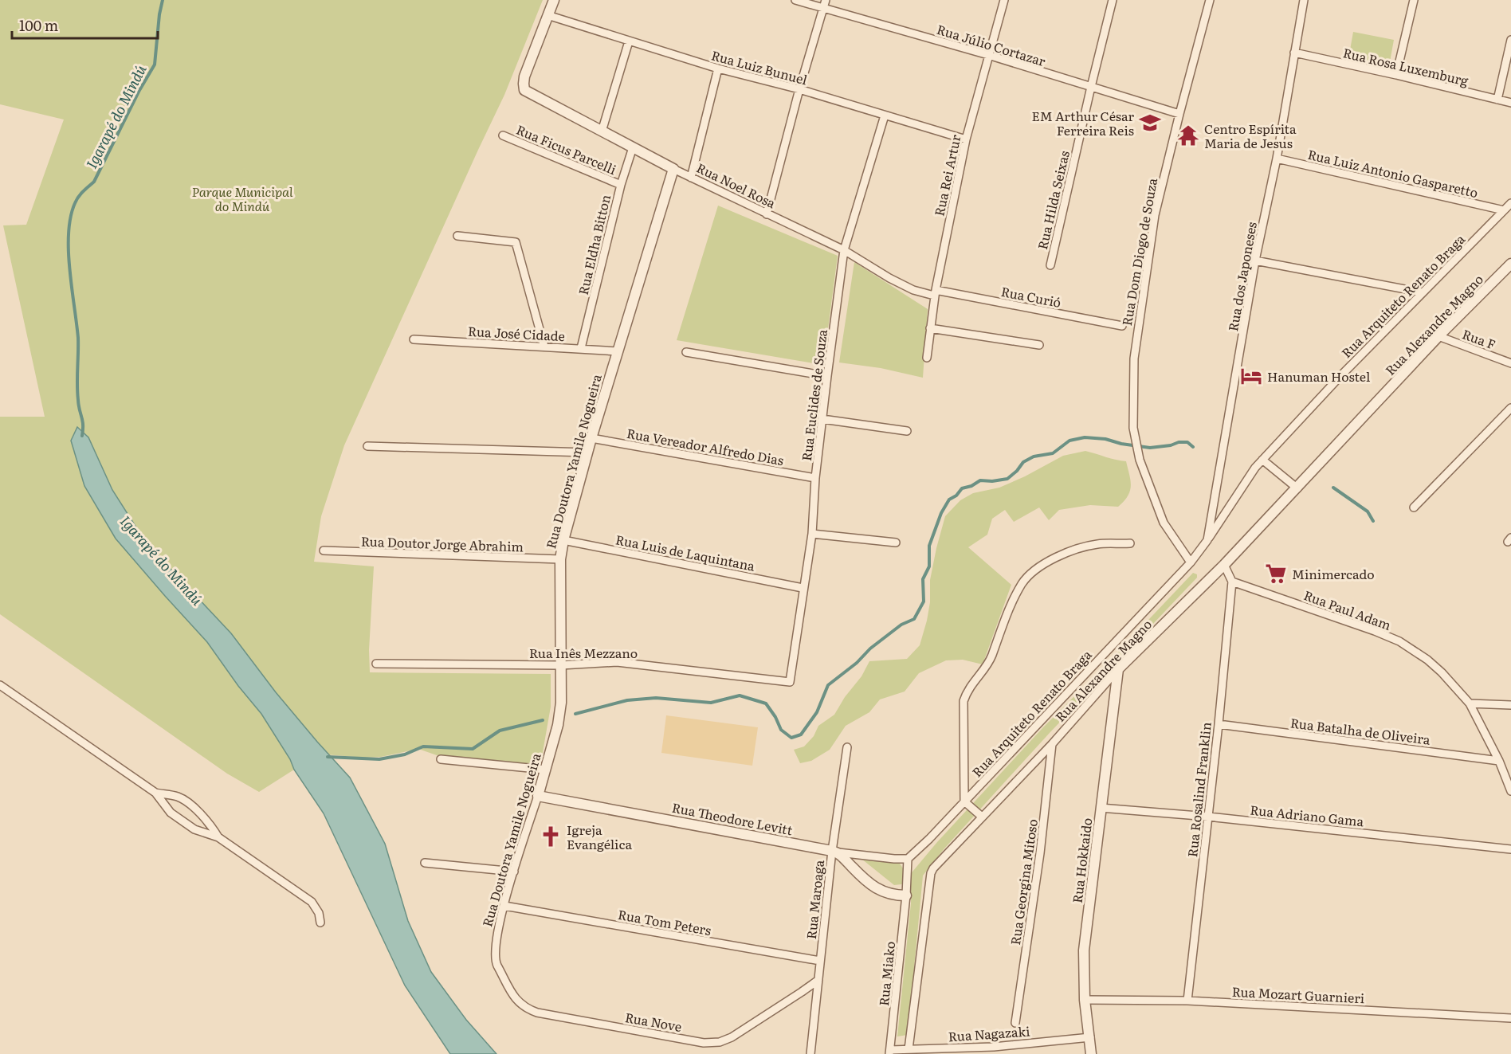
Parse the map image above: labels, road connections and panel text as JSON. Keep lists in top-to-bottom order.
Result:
{
  "streets": {
    "street": [
      "Rua Júlio Cortazar",
      "Rua Rosa Luxemburg",
      "Rua Luiz Bunuel",
      "Rua Ficus Parcelli",
      "Rua Luiz Antonio Gasparetto",
      "Rua Rei Artur",
      "Rua Noel Rosa",
      "Rua Hilda Seixas",
      "Rua Eldha Bitton",
      "Rua Dom Diogo de Souza",
      "Rua dos Japoneses",
      "Rua Arquiteto Renato Braga",
      "Rua Curió",
      "Rua Alexandre Magno",
      "Rua José Cidade",
      "Rua F",
      "Rua Euclides de Souza",
      "Rua Vereador Alfredo Dias",
      "Rua Doutora Yamile Nogueira",
      "Rua Doutor Jorge Abrahim",
      "Rua Luis de Laquintana",
      "Rua Paul Adam",
      "Rua Inês Mezzano",
      "Rua Batalha de Oliveira",
      "Rua Rosalind Franklin",
      "Rua Adriano Gama",
      "Rua Theodore Levitt",
      "Rua Hokkaido",
      "Rua Georgina Mitoso",
      "Rua Maroaga",
      "Rua Tom Peters",
      "Rua Miako",
      "Rua Mozart Guarnieri",
      "Rua Nove",
      "Rua Nagazaki"
    ]
  },
  "crossings": [
    ["Rua Júlio Cortazar", "Rua Rei Artur"],
    ["Rua Júlio Cortazar", "Rua Hilda Seixas"],
    ["Rua Júlio Cortazar", "Rua Dom Diogo de Souza"],
    ["Rua Rosa Luxemburg", "Rua dos Japoneses"],
    ["Rua Luiz Bunuel", "Rua Rei Artur"],
    ["Rua Luiz Bunuel", "Rua Noel Rosa"],
    ["Rua Luiz Bunuel", "Rua Euclides de Souza"],
    ["Rua Ficus Parcelli", "Rua Eldha Bitton"],
    ["Rua Luiz Antonio Gasparetto", "Rua dos Japoneses"],
    ["Rua Luiz Antonio Gasparetto", "Rua Arquiteto Renato Braga"],
    ["Rua Rei Artur", "Rua Noel Rosa"],
    ["Rua Rei Artur", "Rua Curió"],
    ["Rua Noel Rosa", "Rua Eldha Bitton"],
    ["Rua Noel Rosa", "Rua Curió"],
    ["Rua Noel Rosa", "Rua Euclides de Souza"],
    ["Rua Noel Rosa", "Rua Doutora Yamile Nogueira"],
    ["Rua Eldha Bitton", "Rua José Cidade"],
    ["Rua Dom Diogo de Souza", "Rua Arquiteto Renato Braga"],
    ["Rua dos Japoneses", "Rua Arquiteto Renato Braga"],
    ["Rua Alexandre Magno", "Rua F"],
    ["Rua Alexandre Magno", "Rua Hokkaido"],
    ["Rua Alexandre Magno", "Rua Georgina Mitoso"],
    ["Rua Alexandre Magno", "Rua Nagazaki"],
    ["Rua José Cidade", "Rua Doutora Yamile Nogueira"],
    ["Rua Euclides de Souza", "Rua Vereador Alfredo Dias"],
    ["Rua Euclides de Souza", "Rua Luis de Laquintana"],
    ["Rua Euclides de Souza", "Rua Inês Mezzano"],
    ["Rua Vereador Alfredo Dias", "Rua Doutora Yamile Nogueira"],
    ["Rua Doutora Yamile Nogueira", "Rua Doutor Jorge Abrahim"],
    ["Rua Doutora Yamile Nogueira", "Rua Luis de Laquintana"],
    ["Rua Doutora Yamile Nogueira", "Rua Inês Mezzano"],
    ["Rua Doutora Yamile Nogueira", "Rua Theodore Levitt"],
    ["Rua Doutora Yamile Nogueira", "Rua Tom Peters"],
    ["Rua Doutora Yamile Nogueira", "Rua Nove"],
    ["Rua Paul Adam", "Rua Batalha de Oliveira"],
    ["Rua Paul Adam", "Rua Rosalind Franklin"],
    ["Rua Batalha de Oliveira", "Rua Rosalind Franklin"],
    ["Rua Rosalind Franklin", "Rua Adriano Gama"],
    ["Rua Rosalind Franklin", "Rua Mozart Guarnieri"],
    ["Rua Adriano Gama", "Rua Hokkaido"],
    ["Rua Theodore Levitt", "Rua Maroaga"],
    ["Rua Hokkaido", "Rua Mozart Guarnieri"],
    ["Rua Hokkaido", "Rua Nagazaki"],
    ["Rua Maroaga", "Rua Tom Peters"],
    ["Rua Maroaga", "Rua Nove"],
    ["Rua Miako", "Rua Nagazaki"]
  ],
  "water": ["Igarapé do Mindú"],
  "parks": ["Parque Municipal do Mindú"],
  "places": {
    "school or university": ["EM Arthur César Ferreira Reis"],
    "temple": ["Centro Espírita Maria de Jesus"],
    "hotel": ["Hanuman Hostel"],
    "supermarket": ["Minimercado"],
    "church": ["Igreja Evangélica"]
  },
  "scale_bar": "100 m"
}
